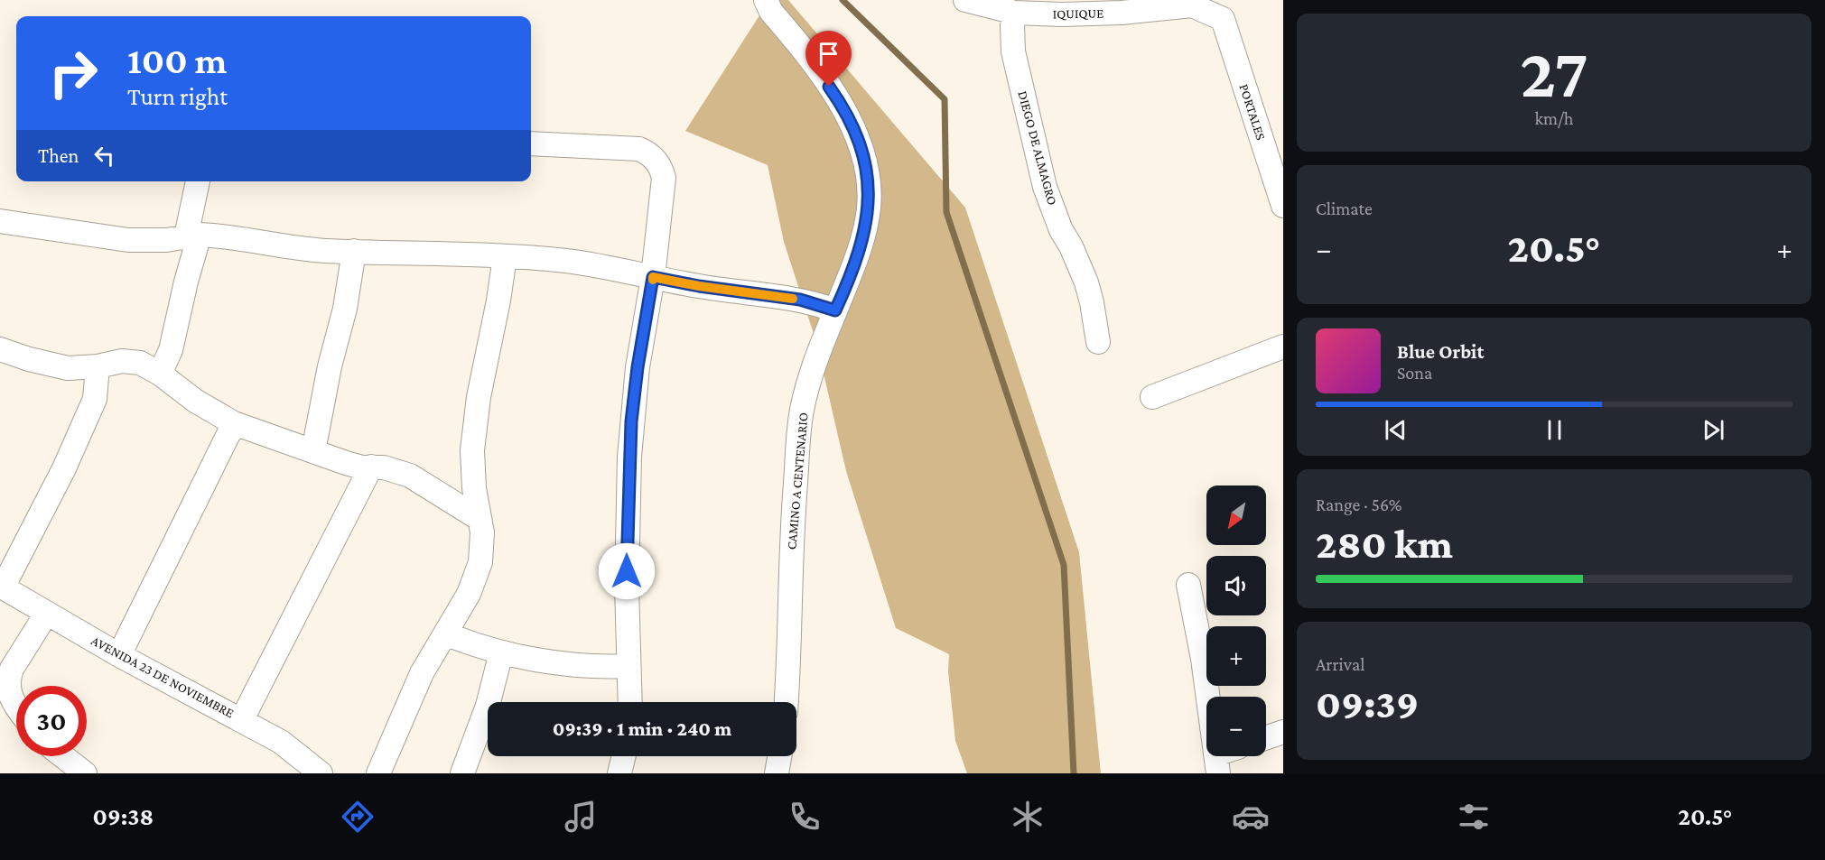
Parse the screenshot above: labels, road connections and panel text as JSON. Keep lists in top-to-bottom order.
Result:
{
  "streets": {
    "street": [
      "IQUIQUE",
      "PORTALES",
      "DIEGO DE ALMAGRO",
      "CAMINO A CENTENARIO",
      "AVENIDA 23 DE NOVIEMBRE"
    ]
  },
  "crossings": [
    ["IQUIQUE", "PORTALES"],
    ["IQUIQUE", "DIEGO DE ALMAGRO"]
  ],
  "north": "bottom left",
  "page": {
    "tile": [
      ["27", "km/h"],
      "Climate",
      ["Range · 56%", "280 km"],
      ["Arrival", "09:39"]
    ],
    "turn": ["100 m", "Turn right"],
    "then": "Then",
    "heat": ["−", "20.5°", "+"],
    "song": ["Blue Orbit", "Sona"],
    "map_buttons": ["+", "−"],
    "limit": "30",
    "trip": "09:39 · 1 min · 240 m",
    "tabs": ["09:38", "20.5°"]
  }
}
